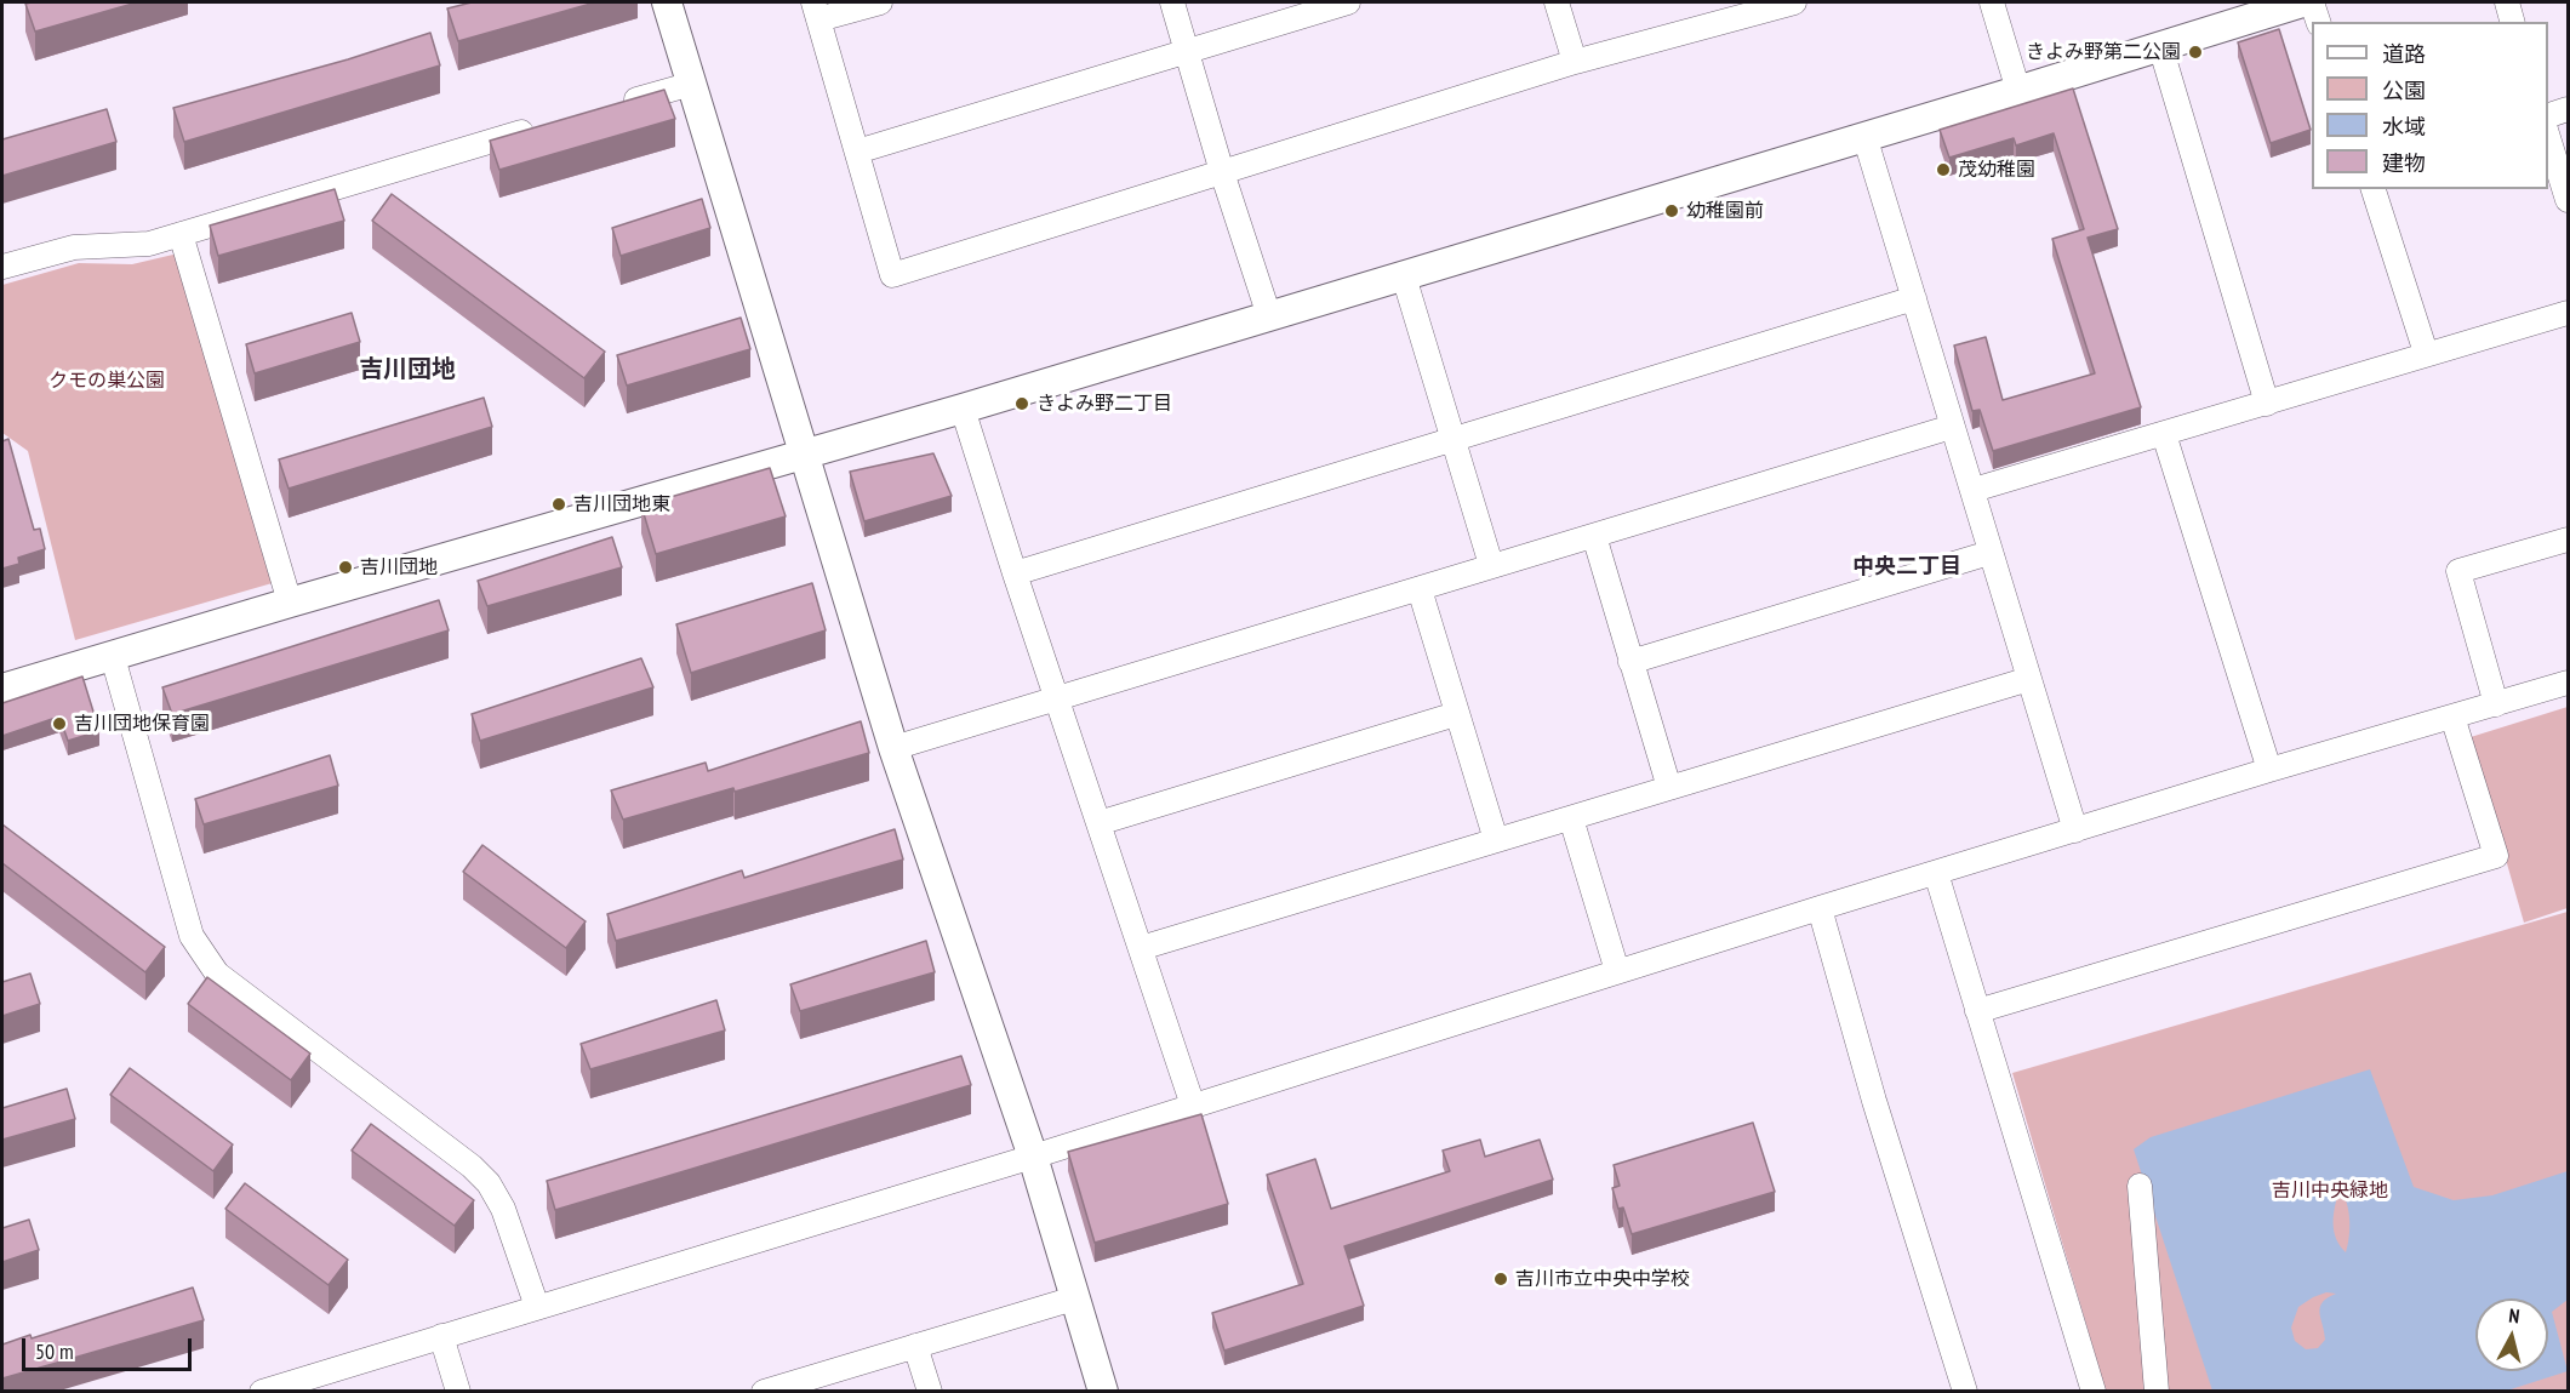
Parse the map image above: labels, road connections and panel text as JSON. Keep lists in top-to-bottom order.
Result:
{
  "districts": ["吉川団地", "中央二丁目"],
  "parks": ["クモの巣公園", "吉川中央緑地"],
  "places": [
    "きよみ野第二公園",
    "茂幼稚園",
    "幼稚園前",
    "きよみ野二丁目",
    "吉川団地東",
    "吉川団地",
    "吉川団地保育園",
    "吉川市立中央中学校"
  ],
  "legend": [
    "道路",
    "公園",
    "水域",
    "建物"
  ],
  "scale_bar": "50 m",
  "north": "top"
}
